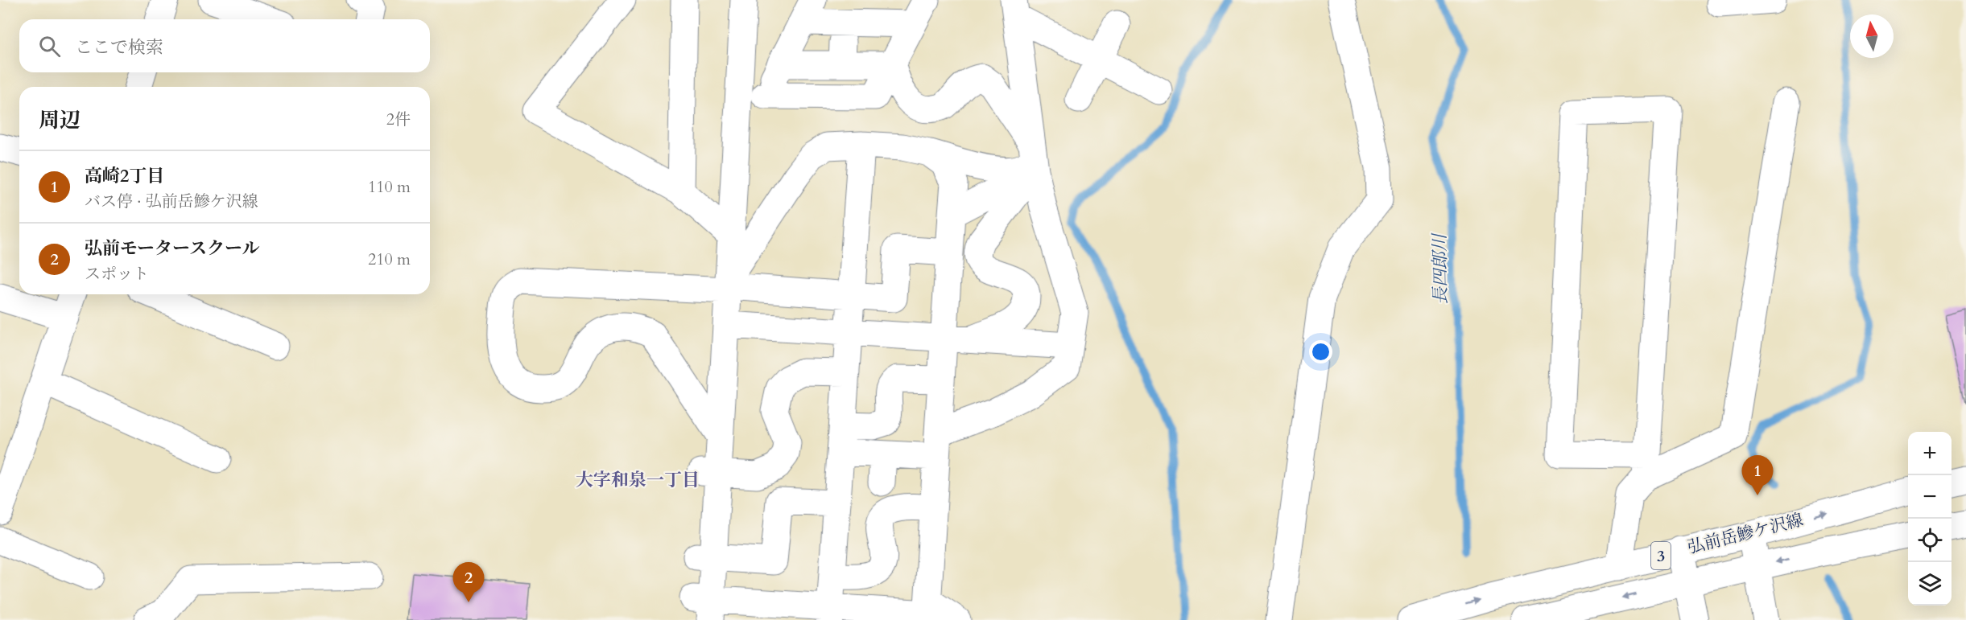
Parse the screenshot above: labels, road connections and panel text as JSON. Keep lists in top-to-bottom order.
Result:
{
  "streets": {
    "street": ["弘前岳鰺ケ沢線", "3"]
  },
  "districts": ["大字和泉一丁目"],
  "water": ["長四郎川"],
  "north": "top",
  "page": {
    "search": "ここで検索",
    "heading": ["周辺", "2件"],
    "list": [
      {
        "mark": "1",
        "name": "高崎2丁目",
        "note": "バス停 · 弘前岳鰺ケ沢線",
        "value": "110 m"
      },
      {
        "mark": "2",
        "name": "弘前モータースクール",
        "note": "スポット",
        "value": "210 m"
      }
    ],
    "map_buttons": ["+", "−"],
    "pins": ["1", "2"]
  }
}
